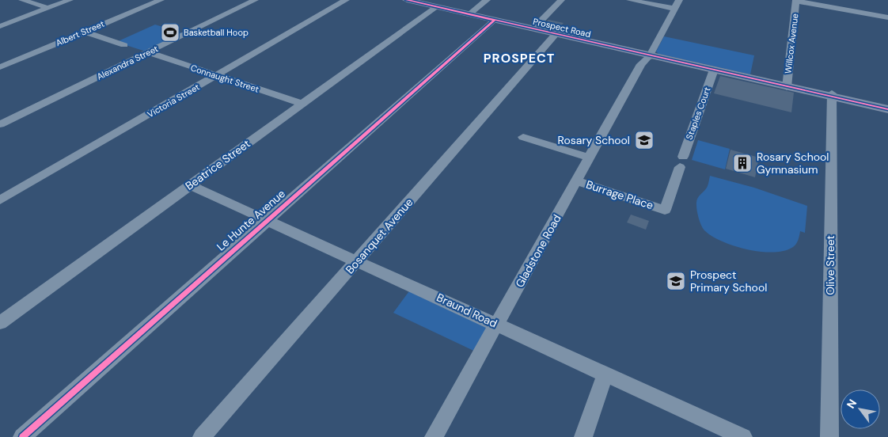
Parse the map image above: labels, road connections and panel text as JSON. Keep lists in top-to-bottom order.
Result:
{
  "streets": {
    "main road": ["Prospect Road"],
    "street": [
      "Albert Street",
      "Willcox Avenue",
      "Alexandra Street",
      "Connaught Street",
      "Victoria Street",
      "Staples Court",
      "Beatrice Street",
      "Burrage Place",
      "Le Hunte Avenue",
      "Bosanquet Avenue",
      "Gladstone Road",
      "Olive Street",
      "Braund Road"
    ]
  },
  "crossings": [
    ["Prospect Road", "Willcox Avenue"],
    ["Prospect Road", "Staples Court"],
    ["Prospect Road", "Beatrice Street"],
    ["Prospect Road", "Le Hunte Avenue"],
    ["Prospect Road", "Bosanquet Avenue"],
    ["Prospect Road", "Gladstone Road"],
    ["Prospect Road", "Olive Street"],
    ["Alexandra Street", "Connaught Street"],
    ["Connaught Street", "Victoria Street"],
    ["Connaught Street", "Beatrice Street"],
    ["Staples Court", "Burrage Place"],
    ["Beatrice Street", "Braund Road"],
    ["Burrage Place", "Gladstone Road"],
    ["Le Hunte Avenue", "Braund Road"],
    ["Bosanquet Avenue", "Braund Road"],
    ["Gladstone Road", "Braund Road"]
  ],
  "districts": ["PROSPECT"],
  "places": {
    "sports": ["Basketball Hoop"],
    "school or university": ["Rosary School", "Prospect Primary School"],
    "building": ["Rosary School Gymnasium"]
  },
  "north": "top left"
}
